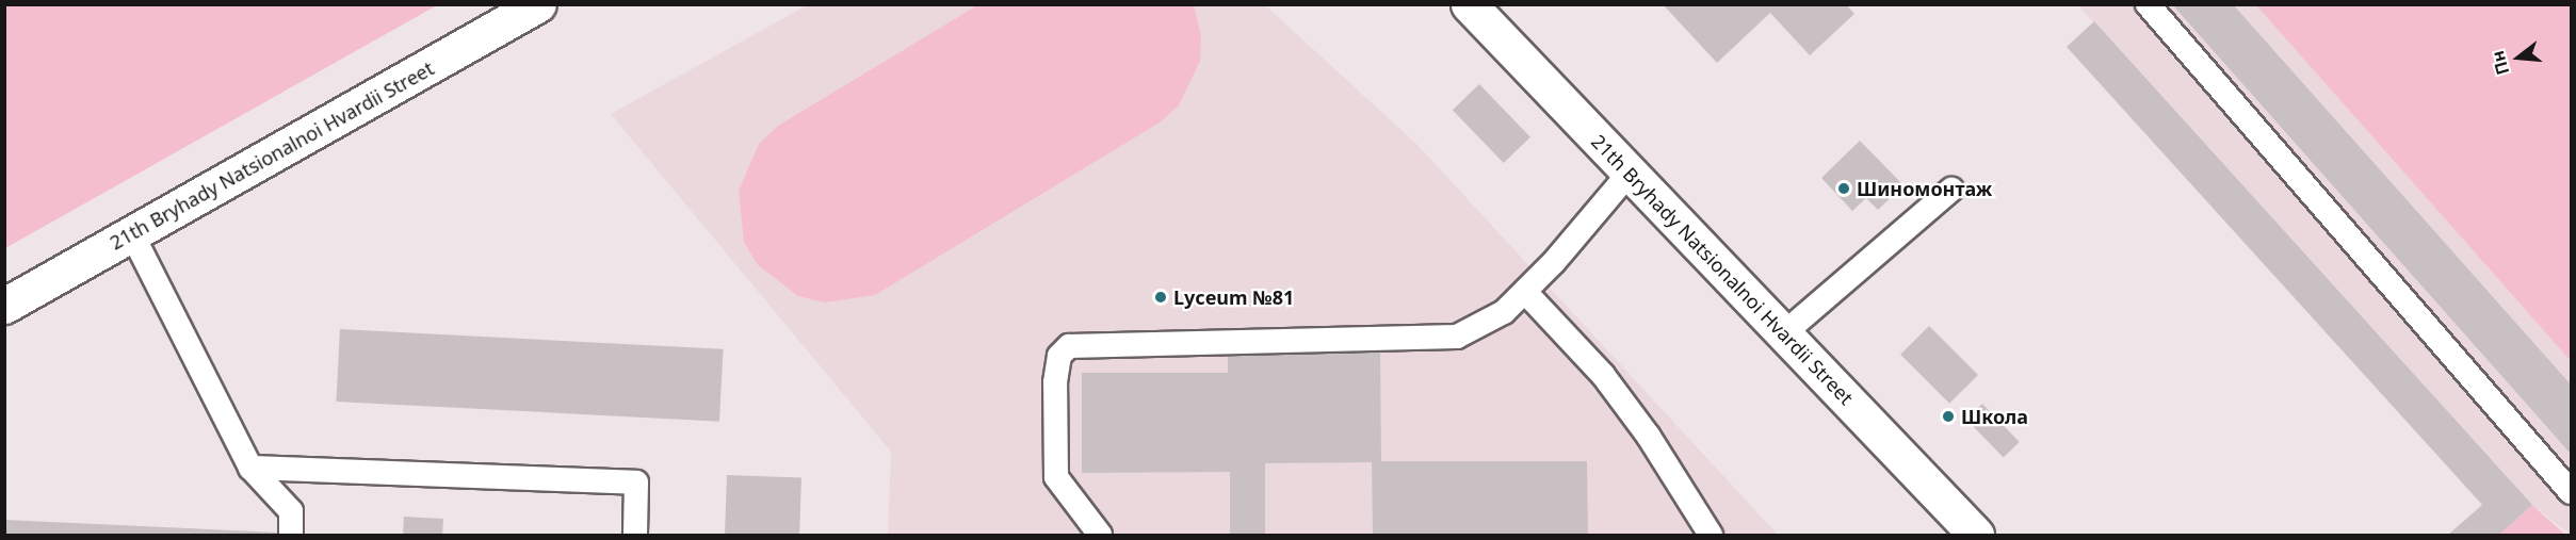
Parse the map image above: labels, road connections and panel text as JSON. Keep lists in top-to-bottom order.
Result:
{
  "streets": {
    "street": ["21th Bryhady Natsionalnoi Hvardii Street"]
  },
  "places": ["Шиномонтаж", "Lyceum №81", "Школа"],
  "north": "left"
}
